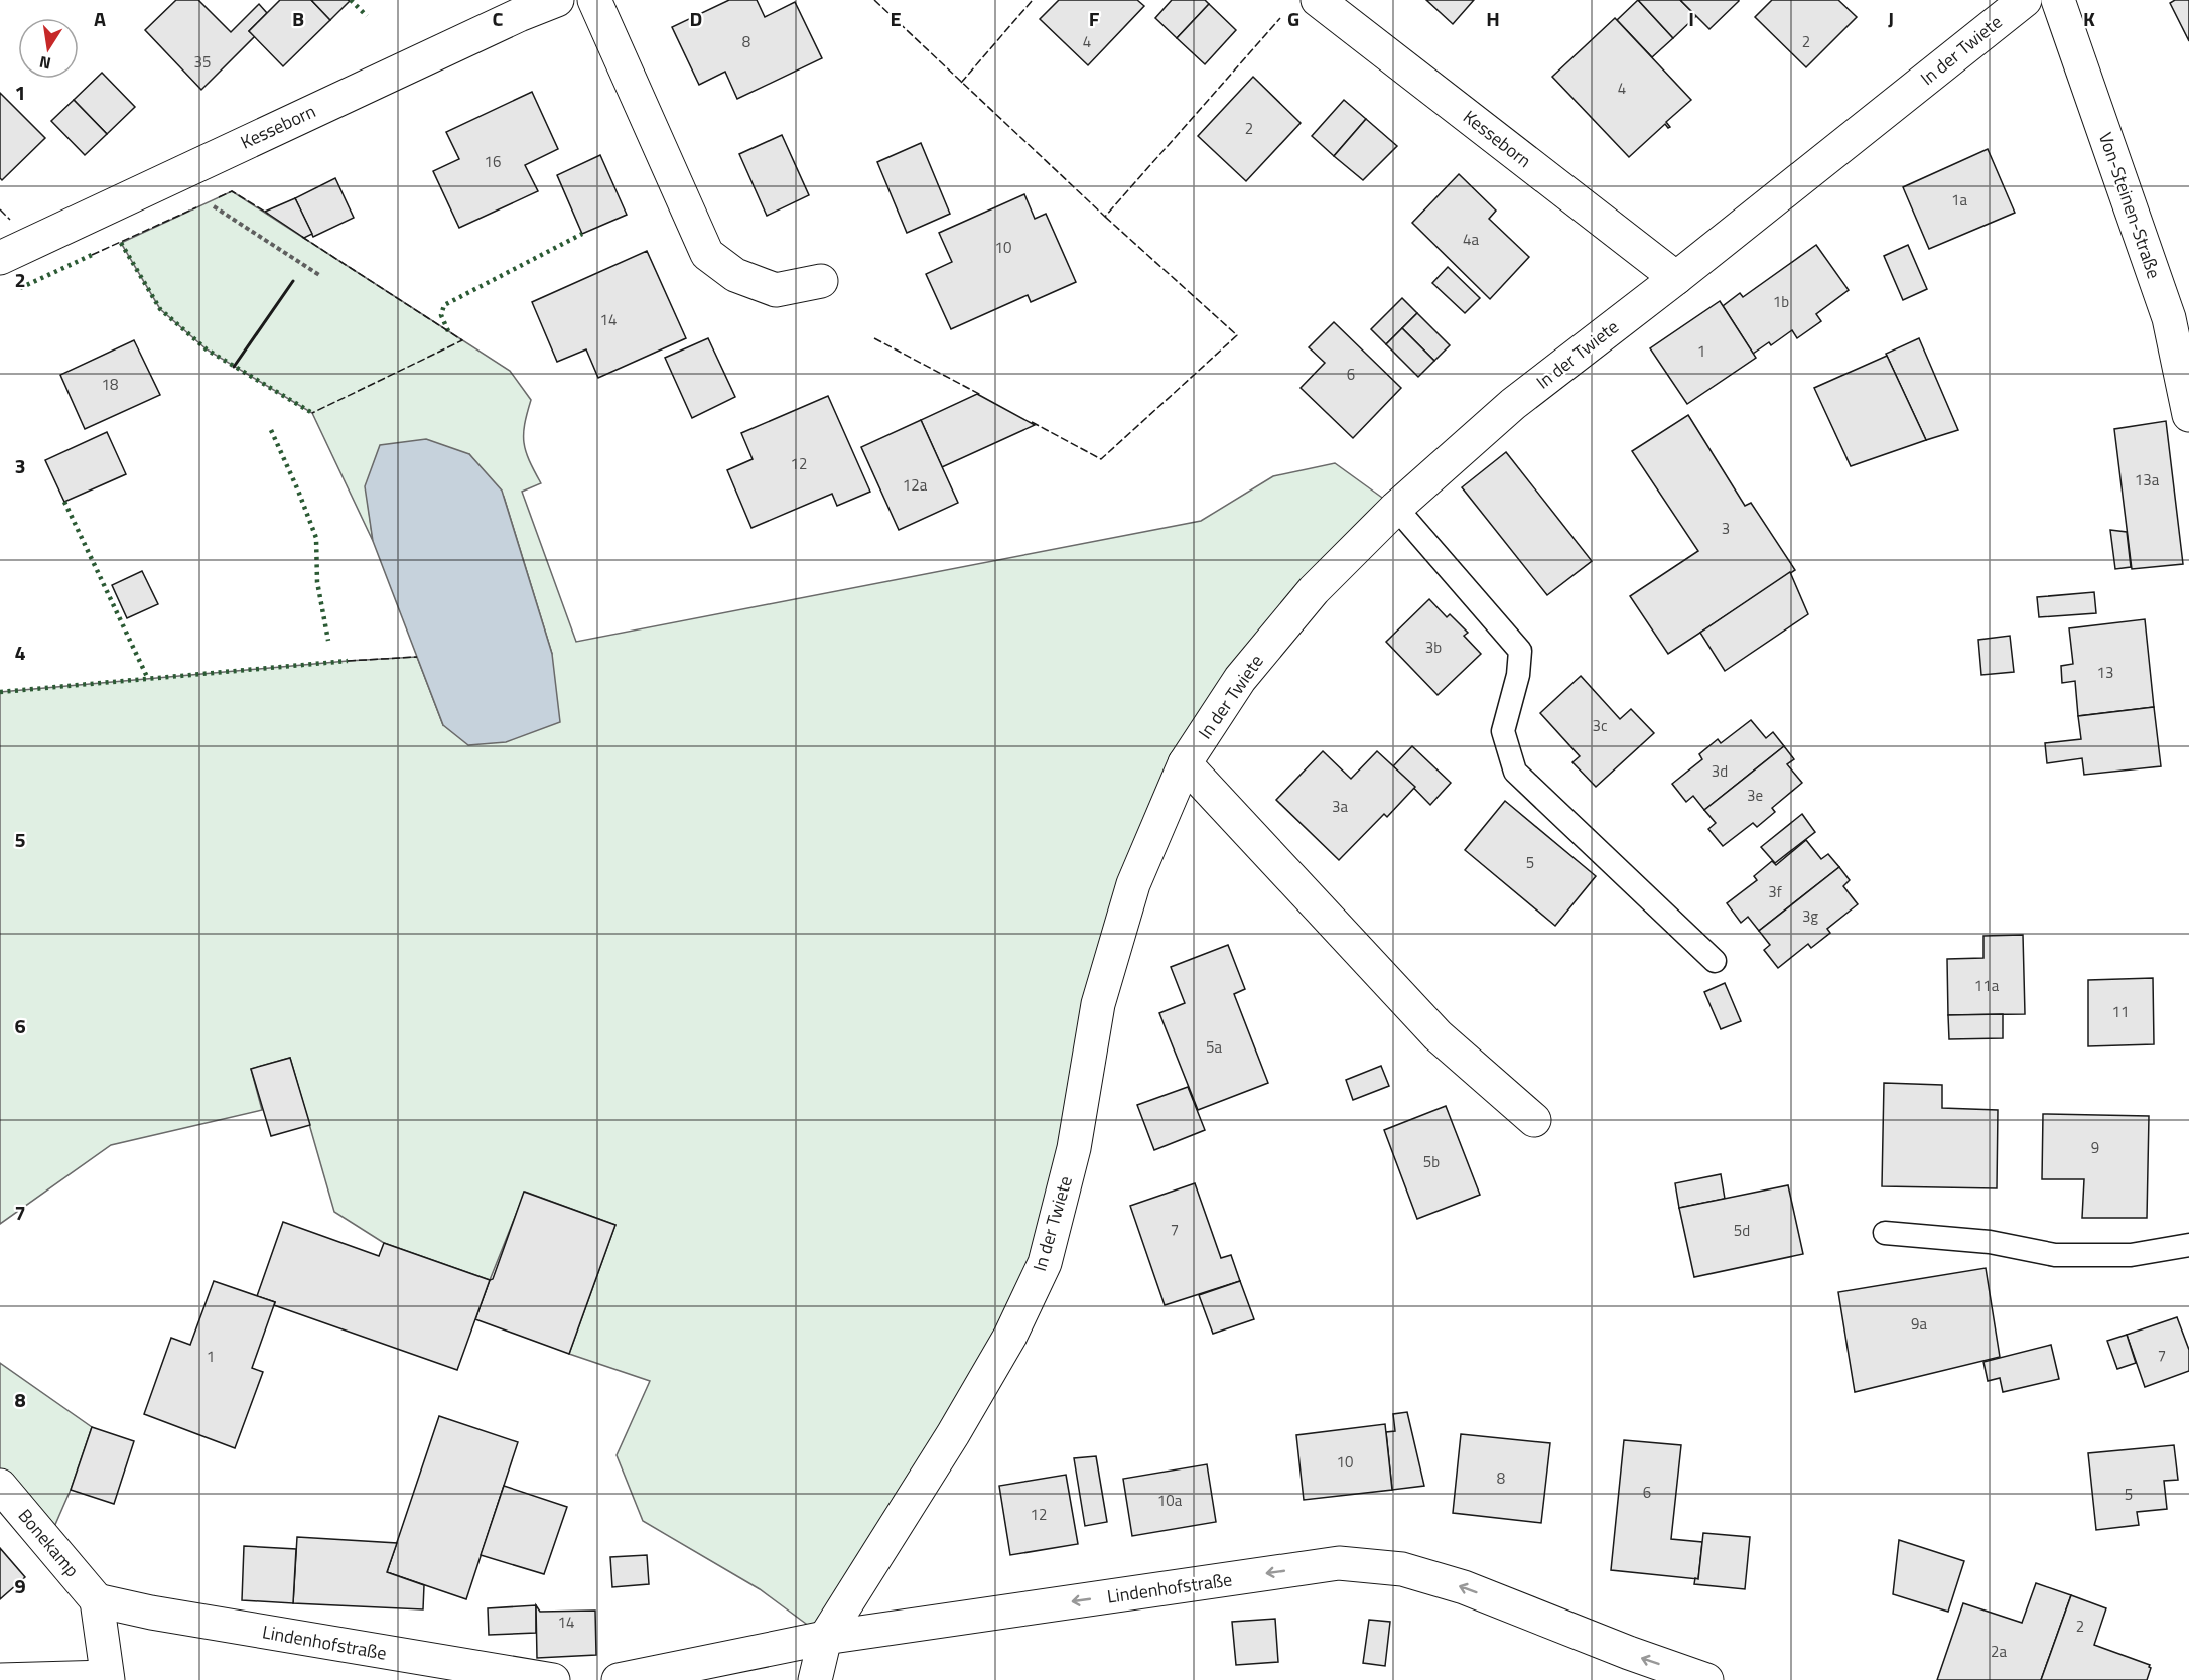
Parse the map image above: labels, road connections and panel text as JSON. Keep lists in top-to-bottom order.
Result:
{
  "streets": {
    "street": [
      "In der Twiete",
      "Kesseborn",
      "Von-Steinen-Straße",
      "Bonekamp",
      "Lindenhofstraße"
    ]
  },
  "crossings": [
    ["In der Twiete", "Kesseborn"],
    ["In der Twiete", "Lindenhofstraße"],
    ["Bonekamp", "Lindenhofstraße"]
  ],
  "one_way": ["Lindenhofstraße"],
  "house_numbers": [
    "8",
    "4",
    "2",
    "35",
    "4",
    "2",
    "16",
    "1a",
    "4a",
    "10",
    "1b",
    "14",
    "1",
    "6",
    "18",
    "12",
    "13a",
    "12a",
    "3",
    "3b",
    "13",
    "3c",
    "3d",
    "3e",
    "3a",
    "5",
    "3f",
    "3g",
    "11a",
    "11",
    "5a",
    "9",
    "5b",
    "7",
    "5d",
    "9a",
    "7",
    "1",
    "10",
    "8",
    "6",
    "5",
    "10a",
    "12",
    "14",
    "2",
    "2a"
  ],
  "north": "bottom",
  "grid": {
    "columns": [
      "A",
      "B",
      "C",
      "D",
      "E",
      "F",
      "G",
      "H",
      "I",
      "J",
      "K"
    ],
    "rows": [
      "1",
      "2",
      "3",
      "4",
      "5",
      "6",
      "7",
      "8",
      "9"
    ]
  }
}
